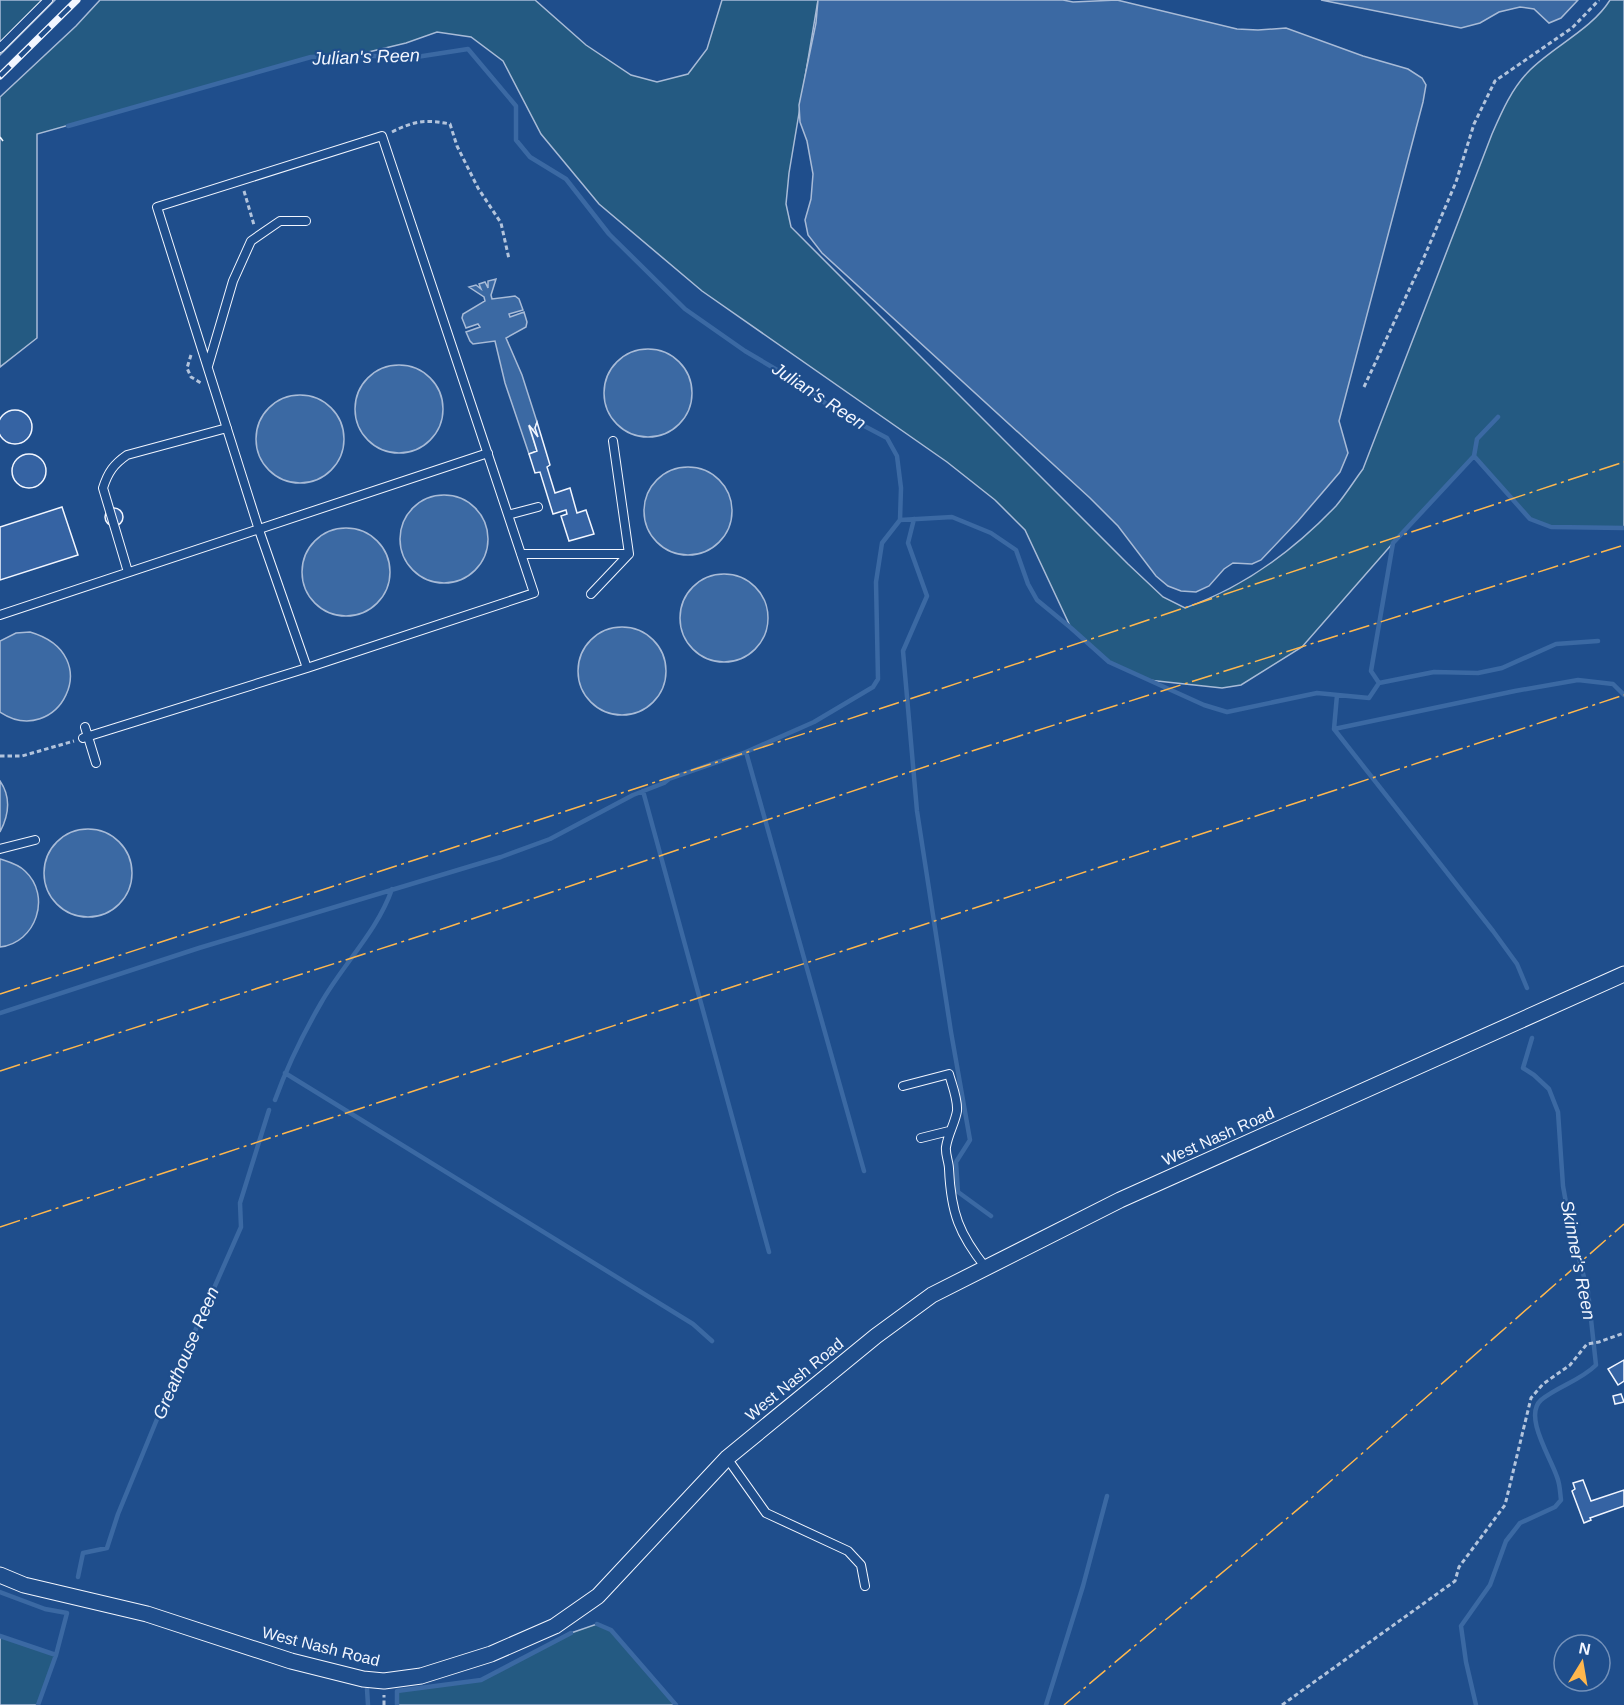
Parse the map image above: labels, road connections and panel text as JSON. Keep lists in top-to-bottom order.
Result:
{
  "streets": {
    "street": ["West Nash Road"]
  },
  "water": ["Julian's Reen", "Skinner's Reen", "Greathouse Reen"],
  "north": "top"
}
